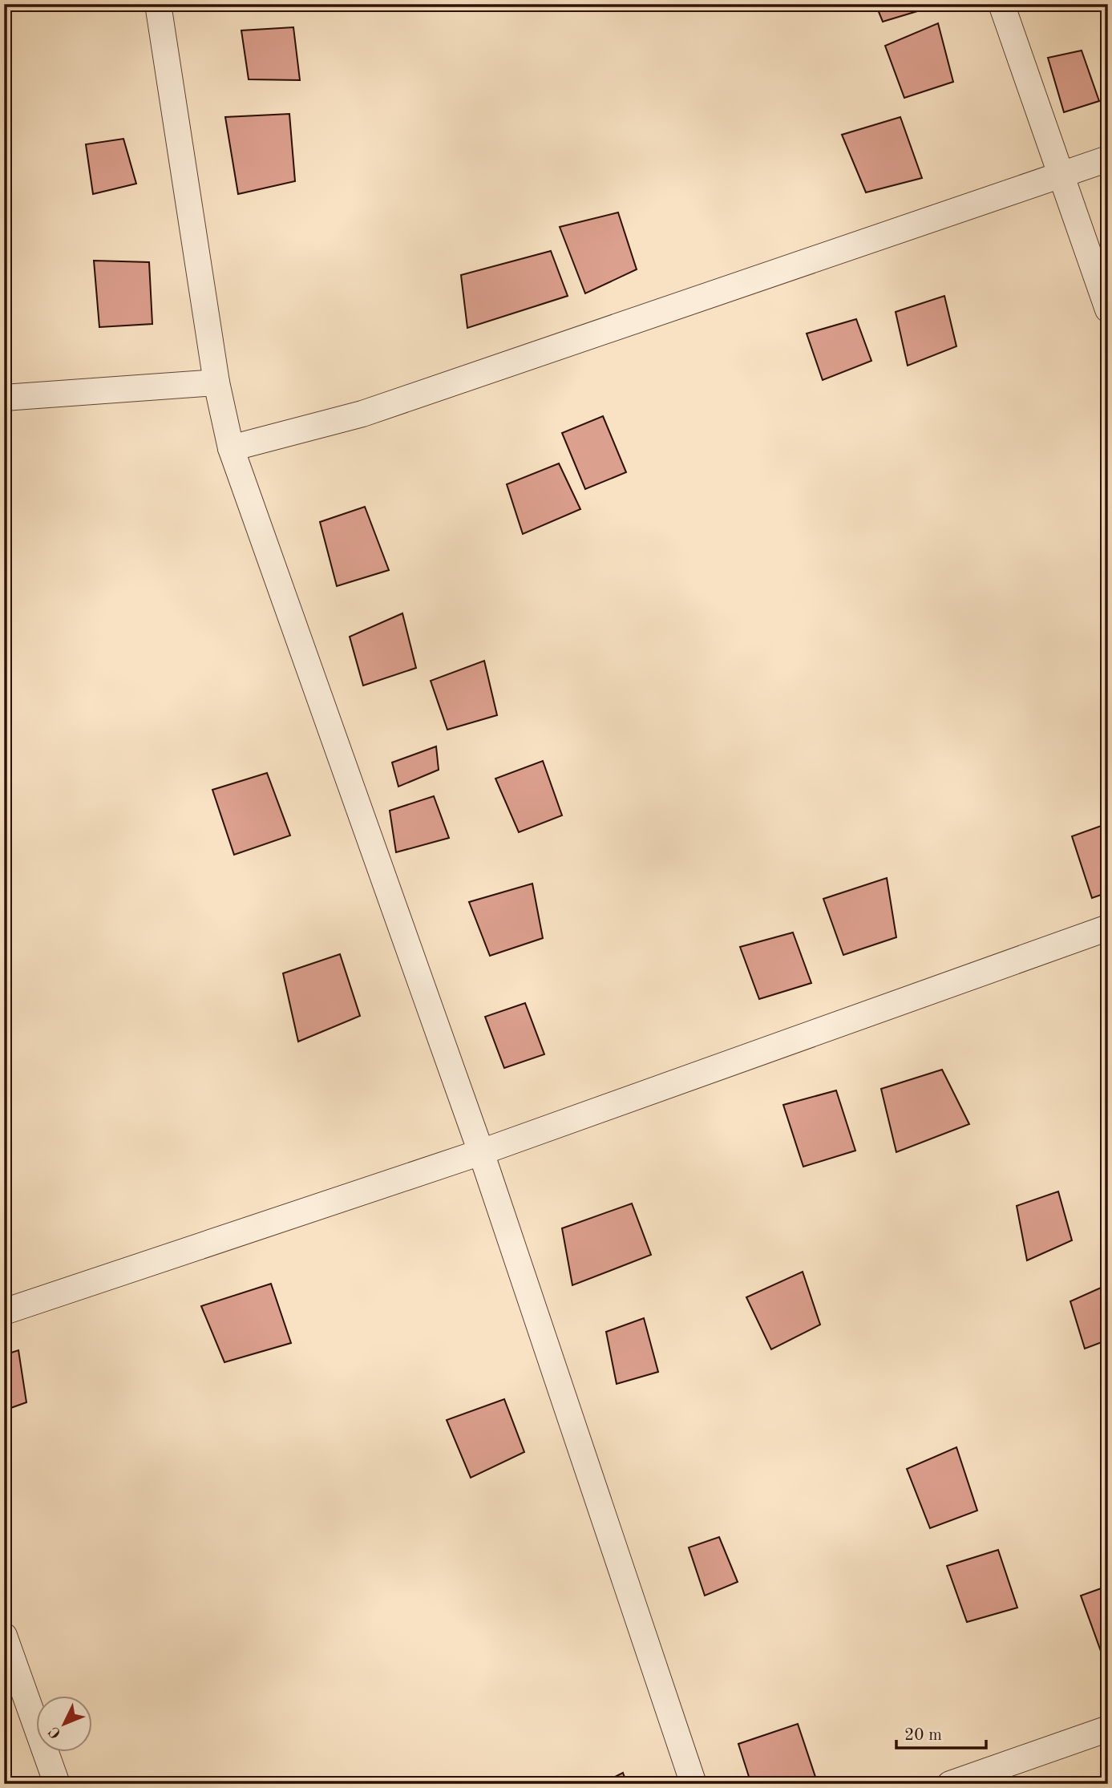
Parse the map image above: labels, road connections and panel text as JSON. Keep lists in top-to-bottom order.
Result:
{
  "scale_bar": "20 m",
  "north": "bottom left"
}
